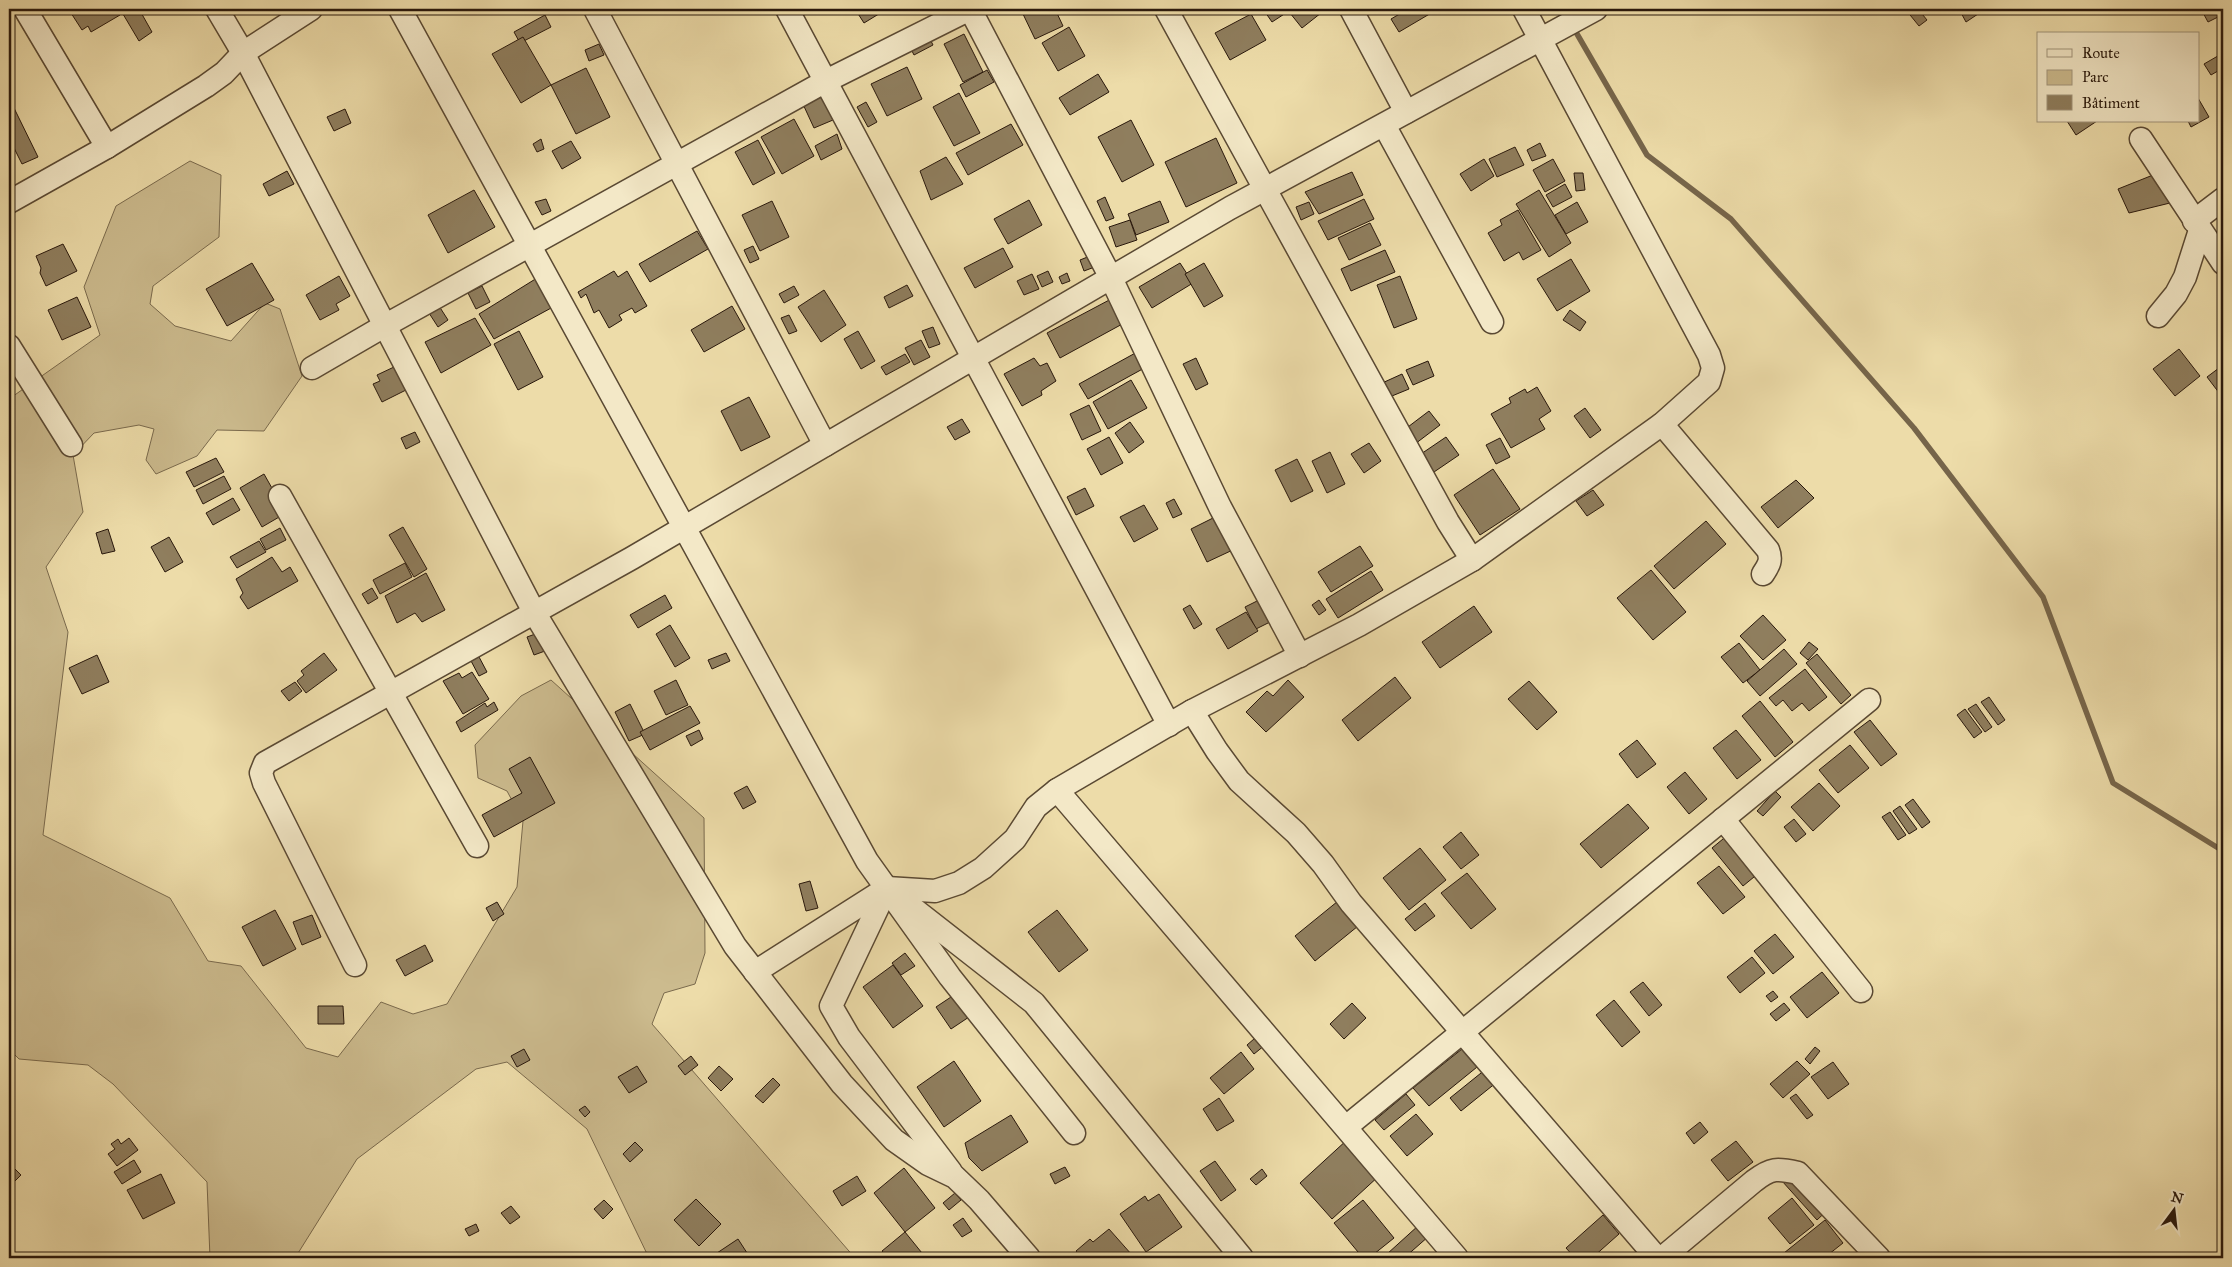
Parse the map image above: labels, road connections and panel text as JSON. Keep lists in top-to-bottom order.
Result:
{
  "legend": ["Route", "Parc", "Bâtiment"],
  "north": "top"
}
